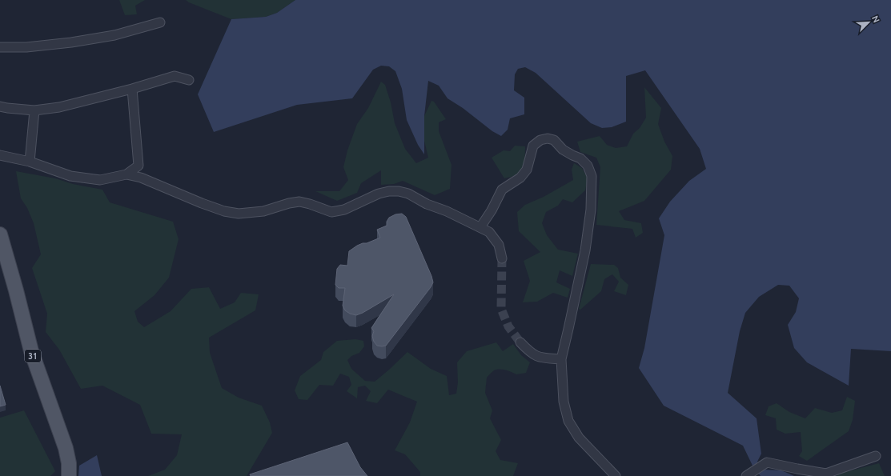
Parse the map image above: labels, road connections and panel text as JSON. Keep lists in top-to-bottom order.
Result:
{
  "streets": {
    "main road": ["31"]
  },
  "north": "top right"
}
